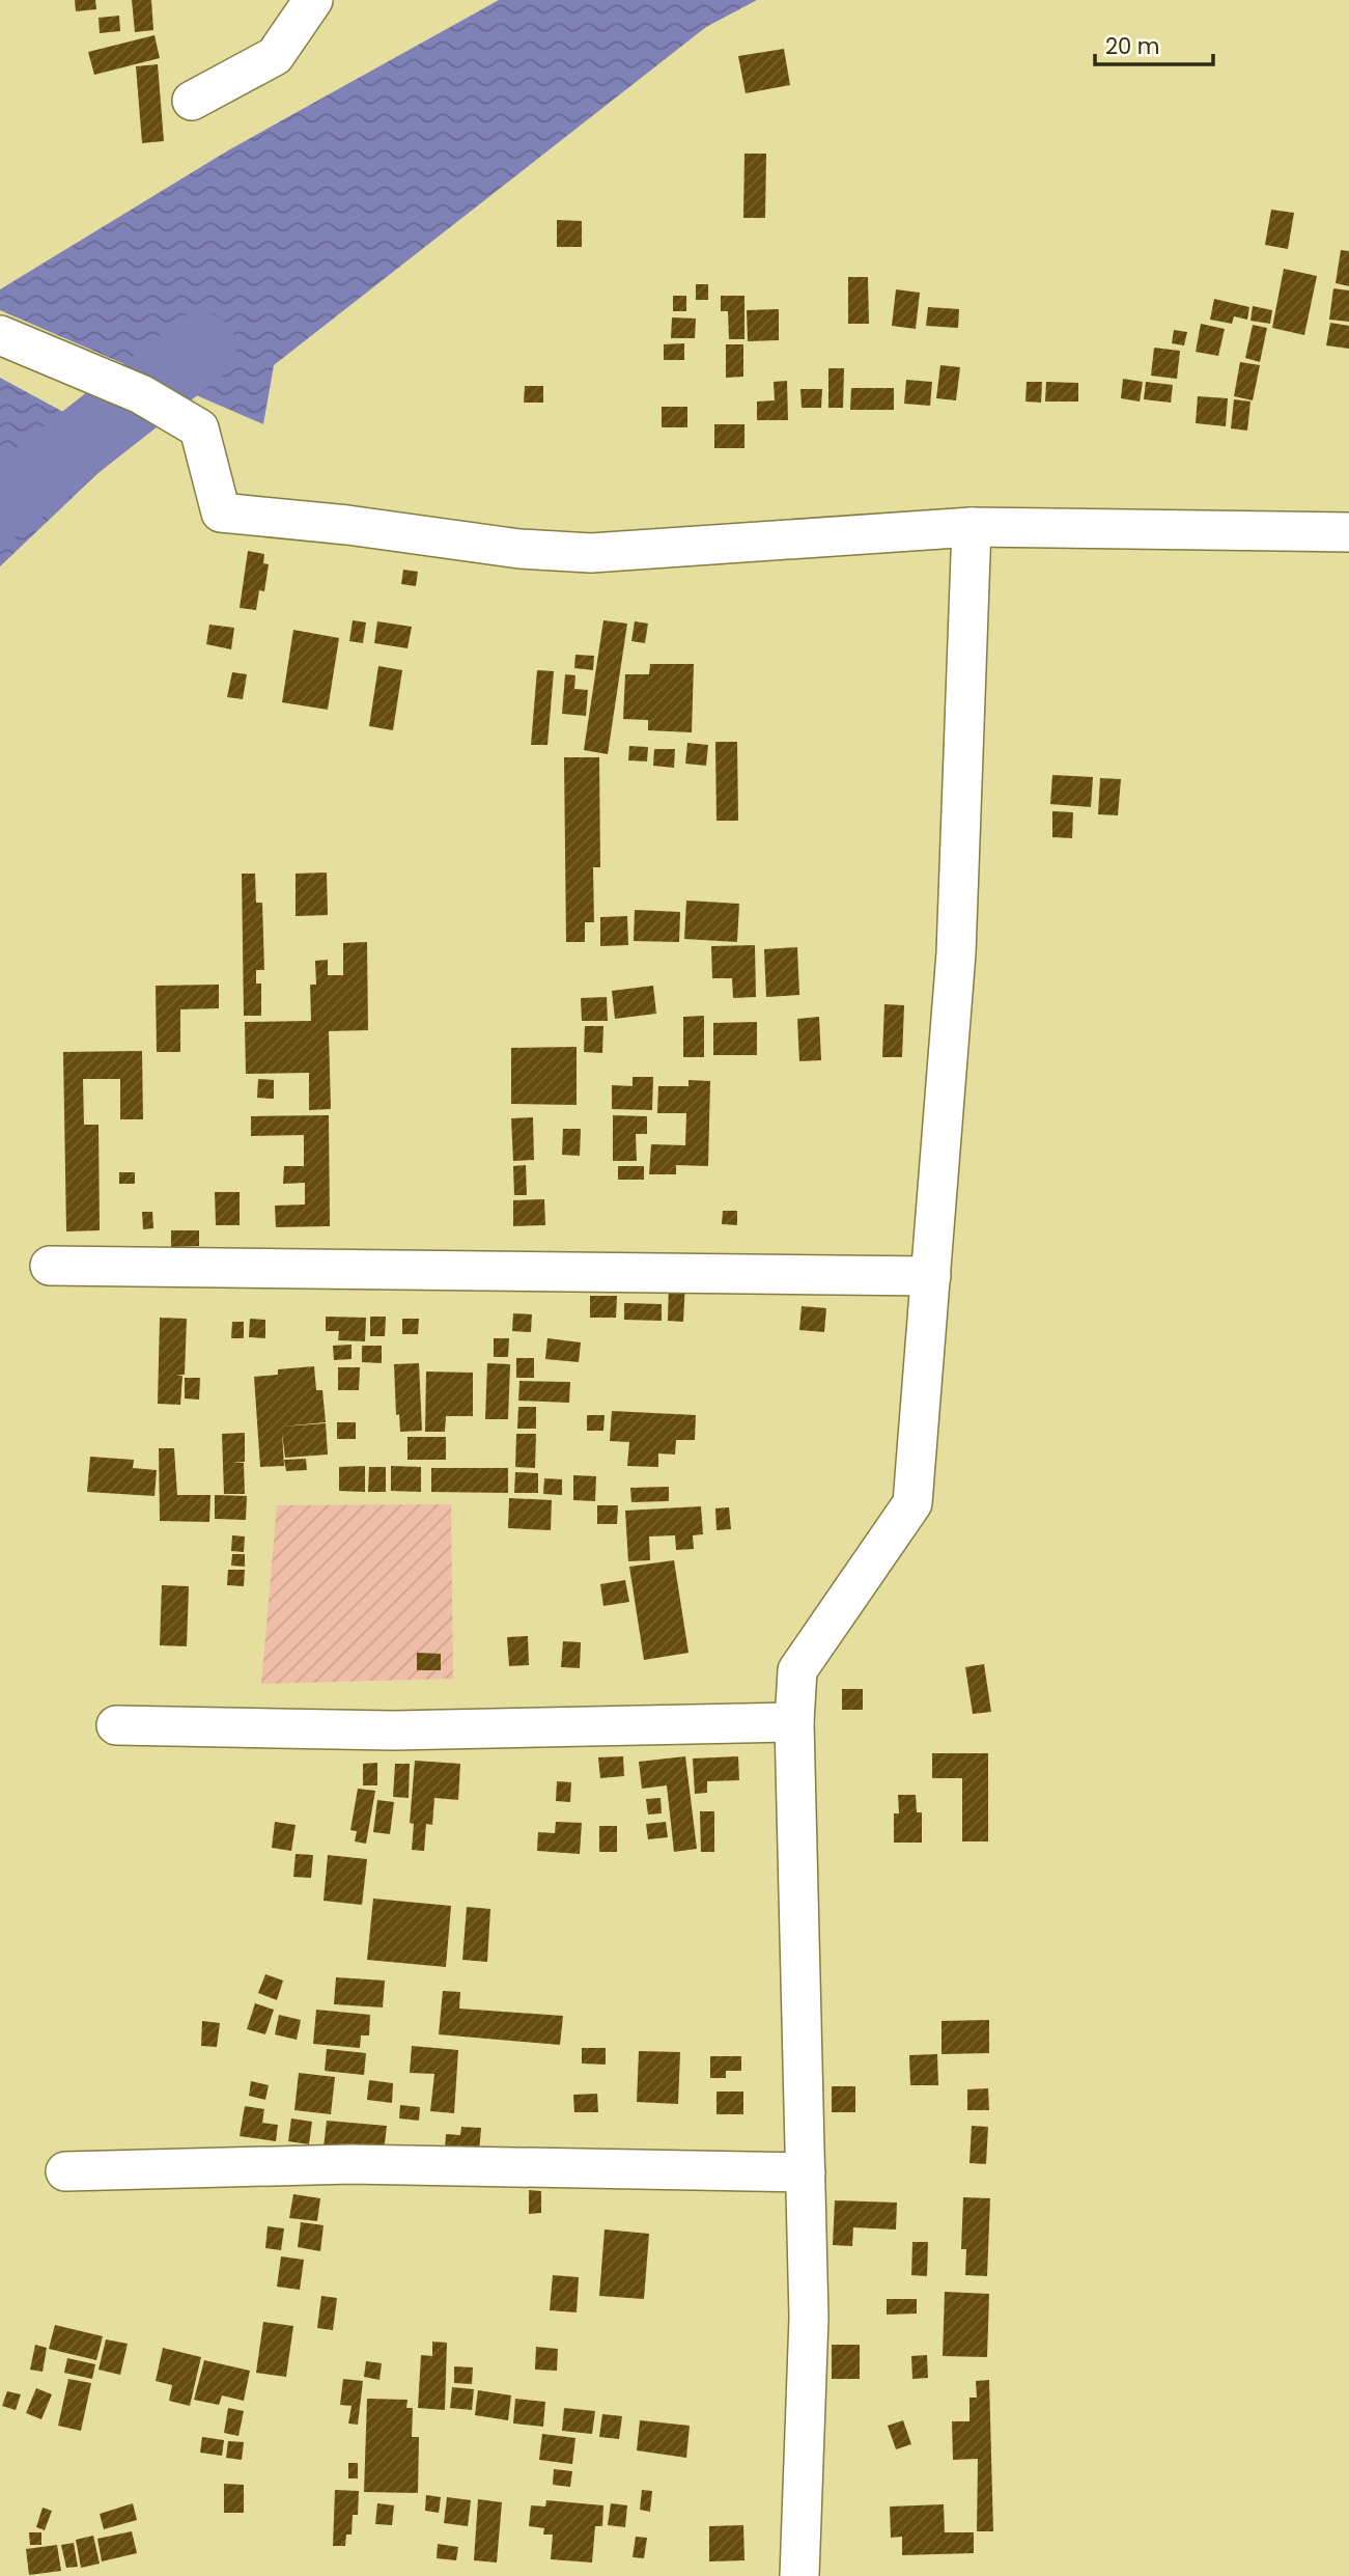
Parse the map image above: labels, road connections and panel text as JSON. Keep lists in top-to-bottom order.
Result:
{
  "scale_bar": "20 m"
}
